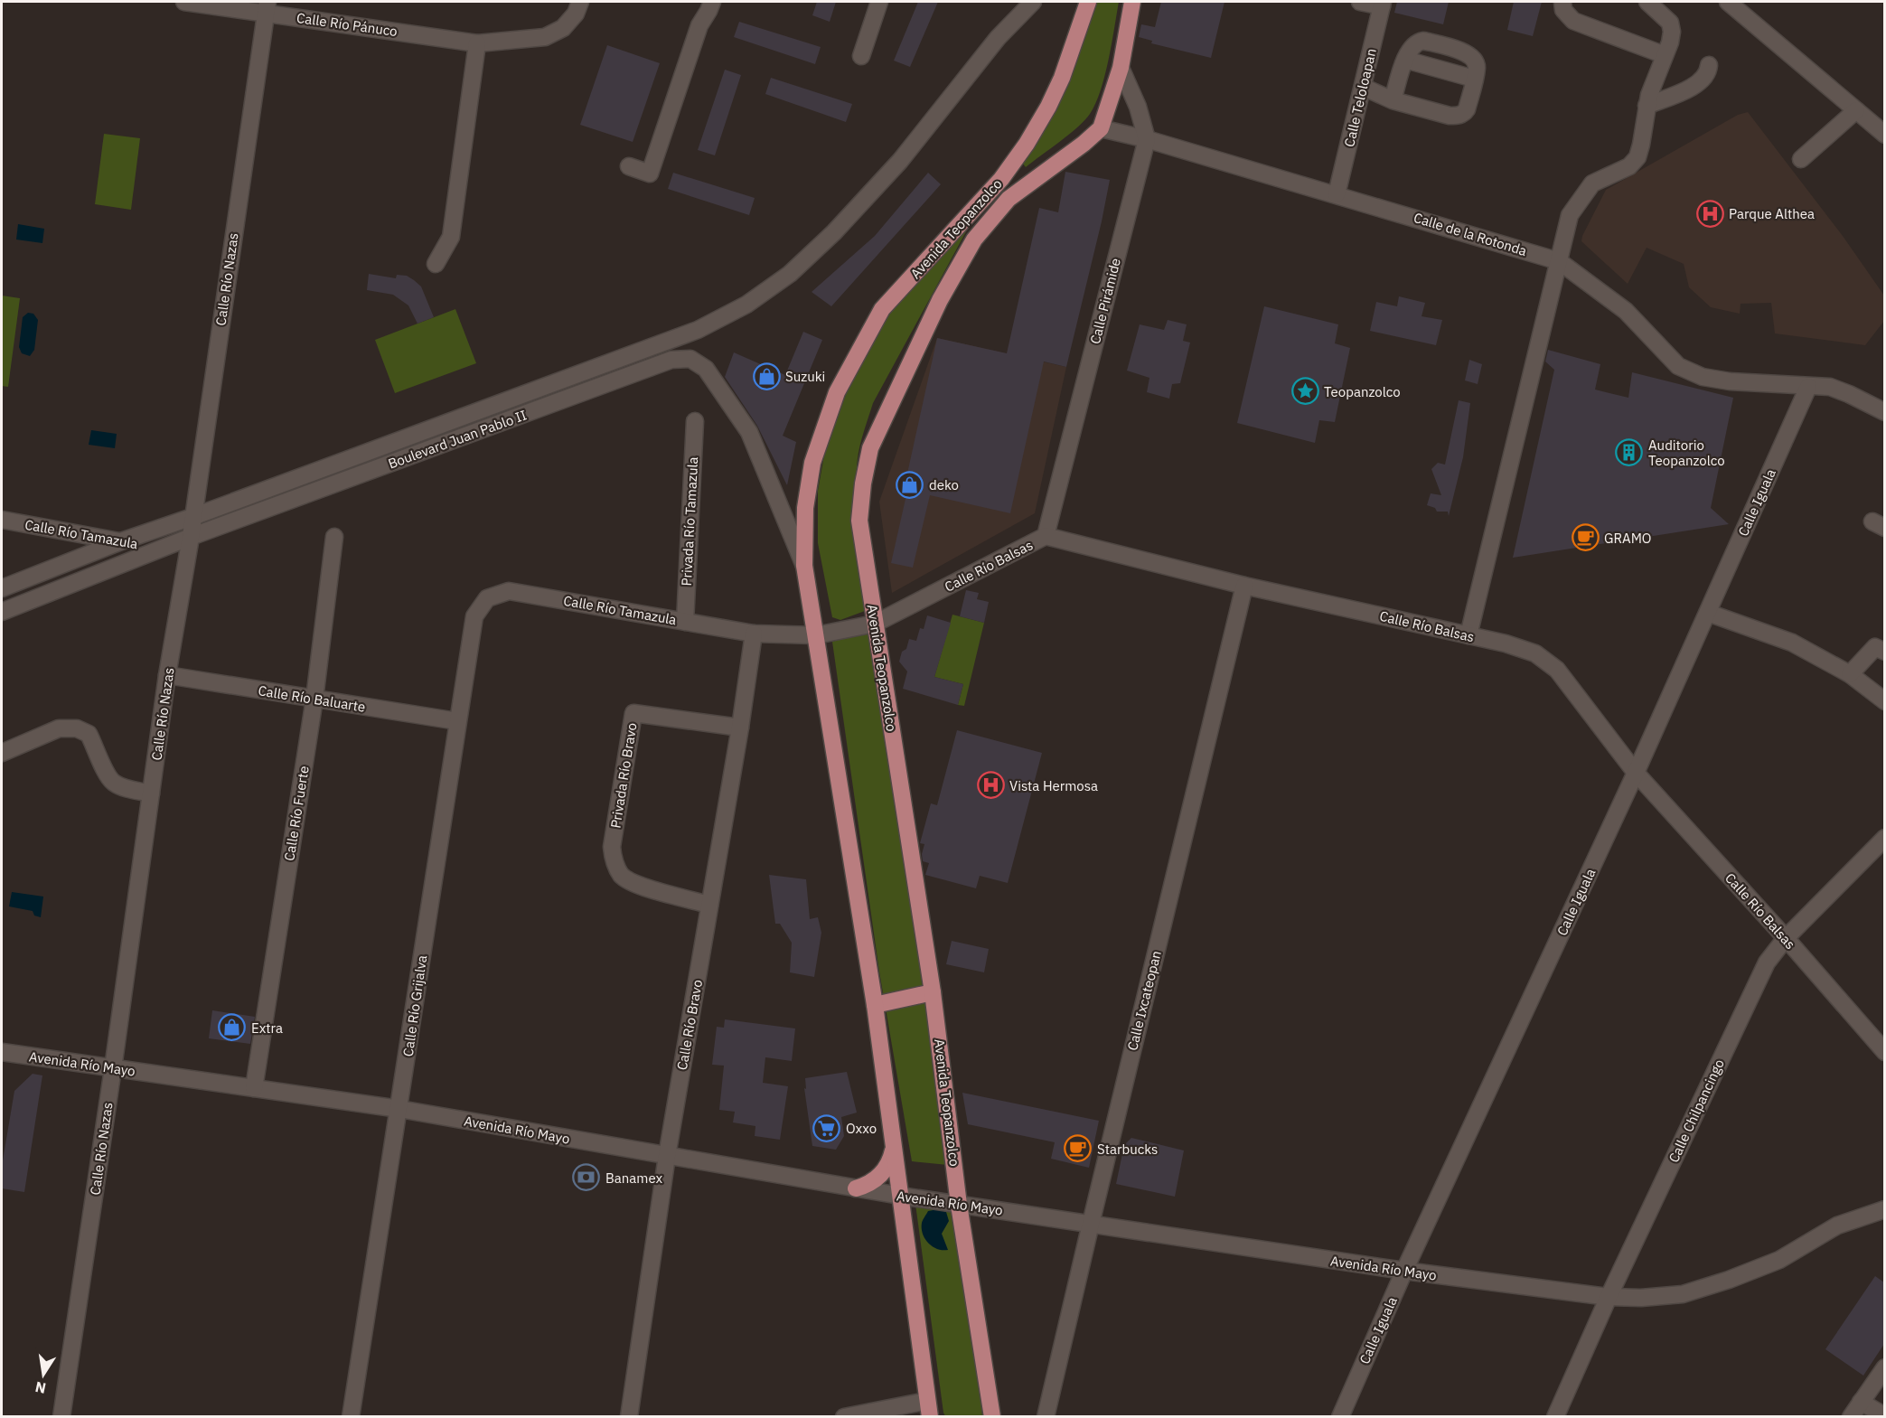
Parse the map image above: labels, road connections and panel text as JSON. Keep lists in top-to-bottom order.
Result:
{
  "streets": {
    "main road": ["Avenida Teopanzolco"],
    "street": [
      "Calle Río Pánuco",
      "Calle Teloloapan",
      "Calle de la Rotonda",
      "Calle Río Nazas",
      "Calle Pirámide",
      "Boulevard Juan Pablo II",
      "Calle Iguala",
      "Privada Río Tamazula",
      "Calle Río Tamazula",
      "Calle Río Balsas",
      "Calle Río Baluarte",
      "Privada Río Bravo",
      "Calle Río Fuerte",
      "Calle Ixcateopan",
      "Calle Río Grijalva",
      "Calle Río Bravo",
      "Avenida Río Mayo",
      "Calle Chilpancingo"
    ]
  },
  "crossings": [
    ["Calle Río Pánuco", "Calle Río Nazas"],
    ["Calle Teloloapan", "Calle de la Rotonda"],
    ["Avenida Teopanzolco", "Calle de la Rotonda"],
    ["Avenida Teopanzolco", "Boulevard Juan Pablo II"],
    ["Avenida Teopanzolco", "Calle Río Tamazula"],
    ["Avenida Teopanzolco", "Calle Río Balsas"],
    ["Avenida Teopanzolco", "Avenida Río Mayo"],
    ["Calle de la Rotonda", "Calle Pirámide"],
    ["Calle de la Rotonda", "Calle Iguala"],
    ["Calle Río Nazas", "Boulevard Juan Pablo II"],
    ["Calle Río Nazas", "Calle Río Baluarte"],
    ["Calle Río Nazas", "Avenida Río Mayo"],
    ["Calle Pirámide", "Calle Río Balsas"],
    ["Boulevard Juan Pablo II", "Calle Río Tamazula"],
    ["Calle Iguala", "Calle Río Balsas"],
    ["Calle Iguala", "Avenida Río Mayo"],
    ["Privada Río Tamazula", "Calle Río Tamazula"],
    ["Calle Río Tamazula", "Calle Río Balsas"],
    ["Calle Río Tamazula", "Calle Río Grijalva"],
    ["Calle Río Tamazula", "Calle Río Bravo"],
    ["Calle Río Balsas", "Calle Ixcateopan"],
    ["Calle Río Balsas", "Calle Chilpancingo"],
    ["Calle Río Baluarte", "Calle Río Fuerte"],
    ["Calle Río Baluarte", "Calle Río Grijalva"],
    ["Privada Río Bravo", "Calle Río Bravo"],
    ["Calle Río Fuerte", "Avenida Río Mayo"],
    ["Calle Ixcateopan", "Avenida Río Mayo"],
    ["Calle Río Grijalva", "Avenida Río Mayo"],
    ["Calle Río Bravo", "Avenida Río Mayo"],
    ["Avenida Río Mayo", "Calle Chilpancingo"]
  ],
  "places": {
    "hospital": ["Parque Althea", "Vista Hermosa"],
    "shop": ["Suzuki", "deko", "Extra"],
    "place": ["Teopanzolco"],
    "building": ["Auditorio Teopanzolco"],
    "cafe": ["GRAMO", "Starbucks"],
    "supermarket": ["Oxxo"],
    "bank": ["Banamex"]
  },
  "north": "bottom"
}
